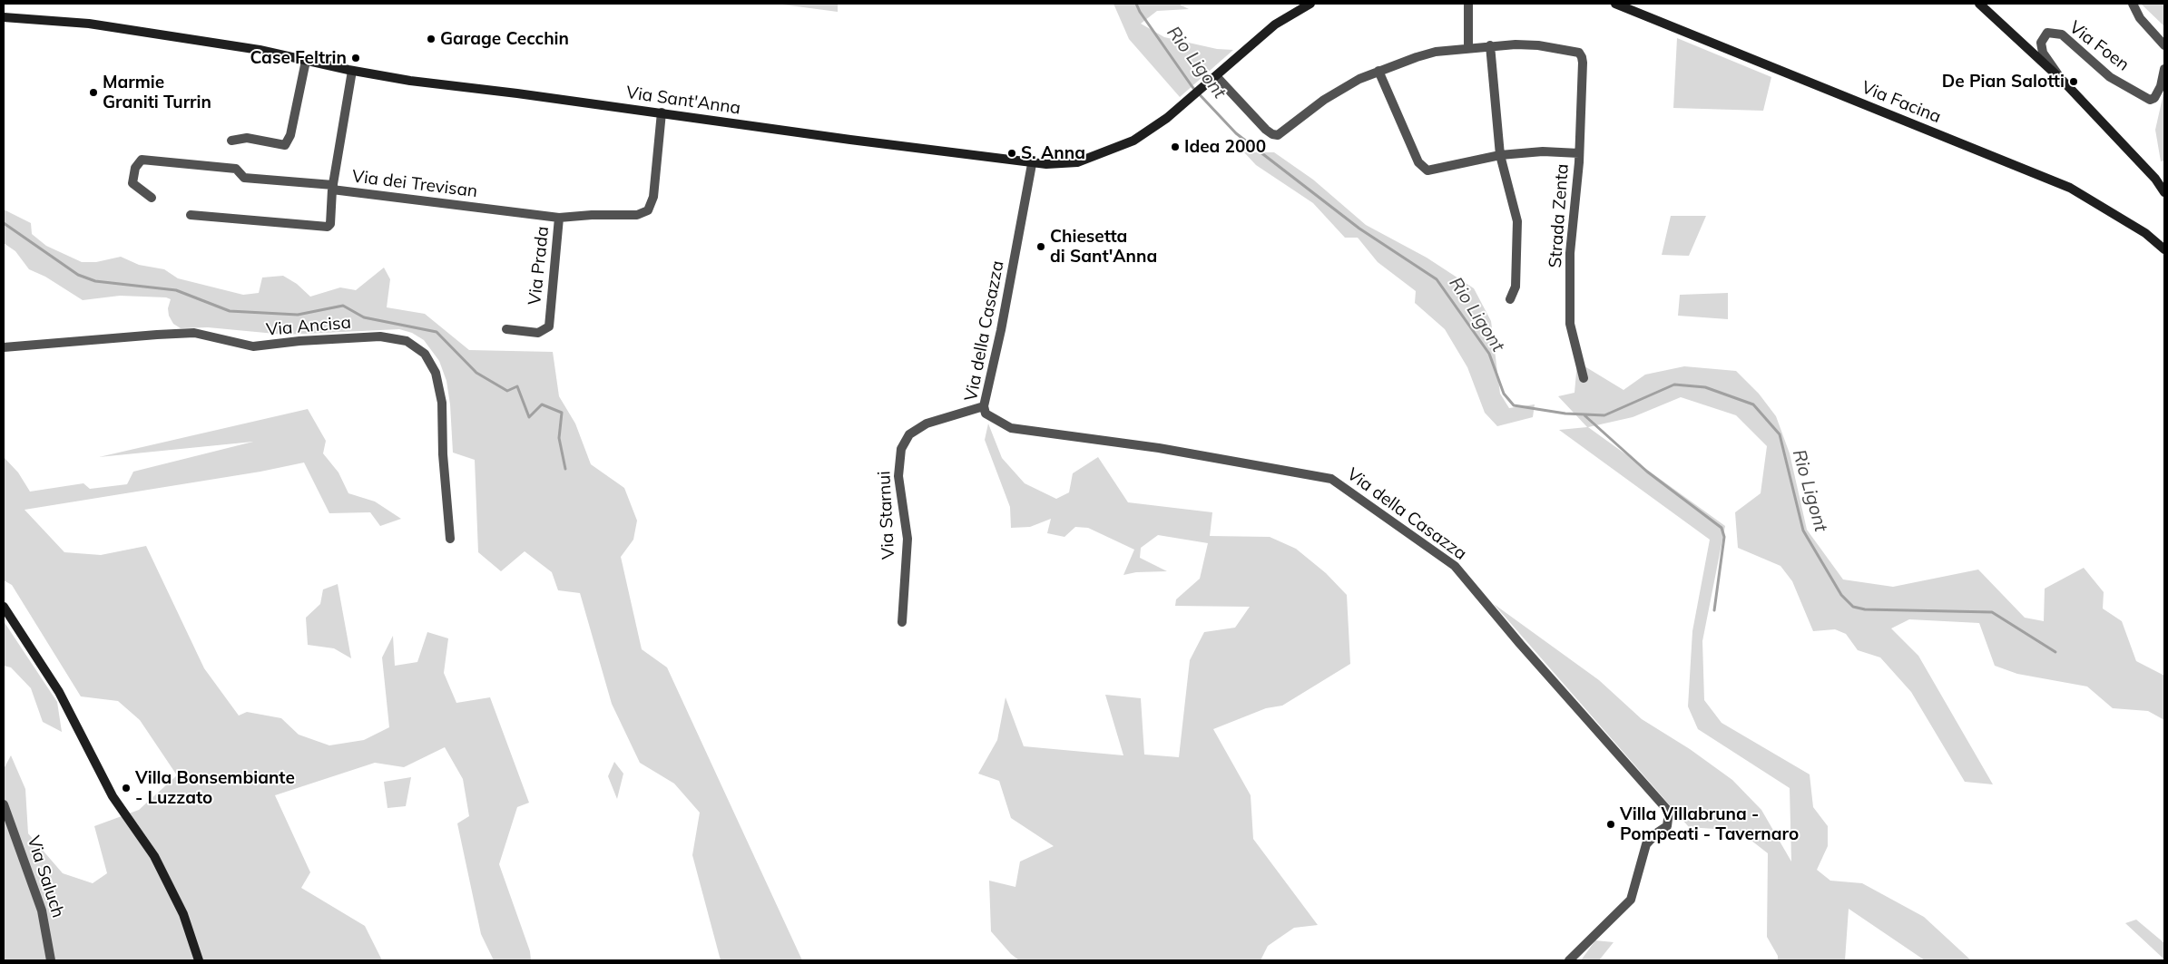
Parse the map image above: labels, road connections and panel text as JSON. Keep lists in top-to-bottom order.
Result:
{
  "streets": {
    "main road": ["Via Foen", "Via Sant'Anna", "Via Facina"],
    "street": [
      "Via dei Trevisan",
      "Strada Zenta",
      "Via Prada",
      "Via Ancisa",
      "Via della Casazza",
      "Via Starnui",
      "Via Saluch"
    ]
  },
  "crossings": [
    ["Via Sant'Anna", "Via dei Trevisan"],
    ["Via Sant'Anna", "Via Prada"],
    ["Via Sant'Anna", "Via della Casazza"],
    ["Via dei Trevisan", "Via Prada"],
    ["Via della Casazza", "Via Starnui"]
  ],
  "water": ["Rio Ligont"],
  "places": [
    "Garage Cecchin",
    "Case Feltrin",
    "De Pian Salotti",
    "Marmie Graniti Turrin",
    "Idea 2000",
    "S. Anna",
    "Chiesetta di Sant'Anna",
    "Villa Bonsembiante - Luzzato",
    "Villa Villabruna - Pompeati - Tavernaro"
  ]
}
